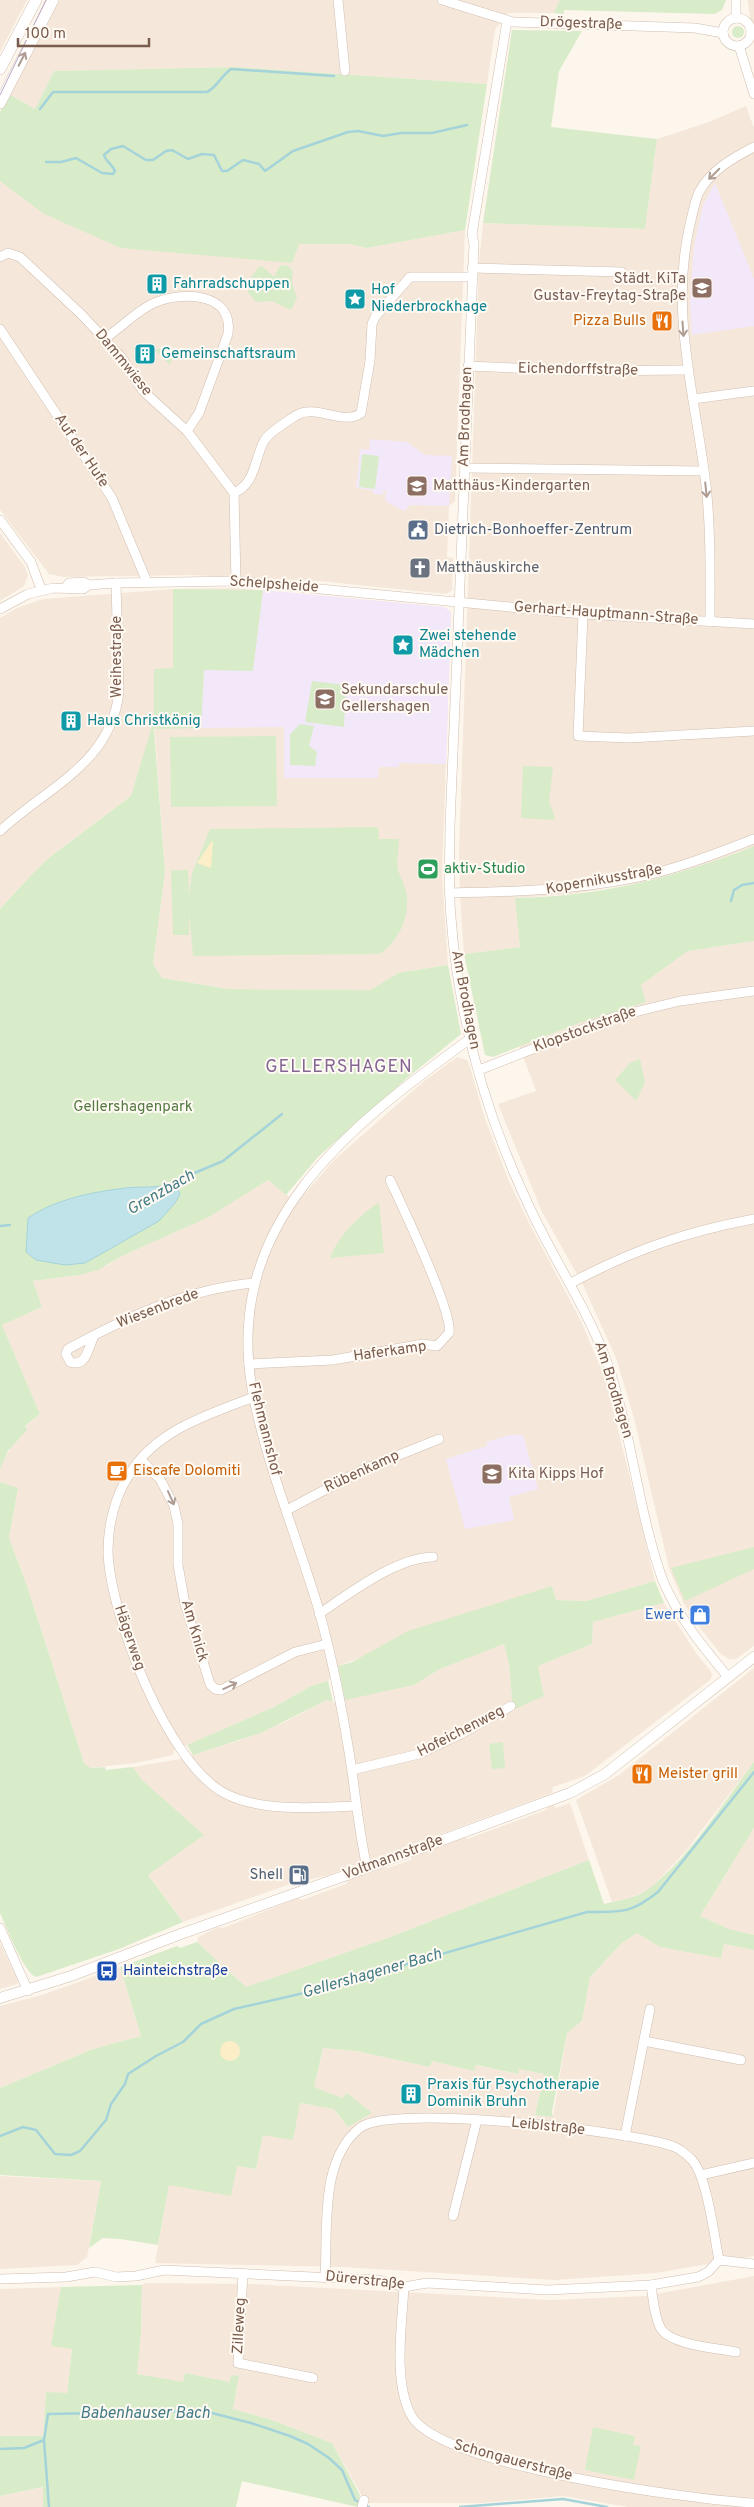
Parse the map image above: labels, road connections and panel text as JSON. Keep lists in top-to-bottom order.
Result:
{
  "streets": {
    "street": [
      "Drögestraße",
      "Dammwiese",
      "Eichendorffstraße",
      "Am Brodhagen",
      "Auf der Hufe",
      "Schelpsheide",
      "Gerhart-Hauptmann-Straße",
      "Weihestraße",
      "Kopernikusstraße",
      "Klopstockstraße",
      "Wiesenbrede",
      "Haferkamp",
      "Flehmannshof",
      "Rübenkamp",
      "Am Knick",
      "Hägerweg",
      "Hofeichenweg",
      "Voltmannstraße",
      "Leiblstraße",
      "Dürerstraße",
      "Zilleweg",
      "Schongauerstraße"
    ]
  },
  "crossings": [
    ["Drögestraße", "Am Brodhagen"],
    ["Eichendorffstraße", "Am Brodhagen"],
    ["Am Brodhagen", "Schelpsheide"],
    ["Am Brodhagen", "Gerhart-Hauptmann-Straße"],
    ["Am Brodhagen", "Kopernikusstraße"],
    ["Am Brodhagen", "Klopstockstraße"],
    ["Am Brodhagen", "Flehmannshof"],
    ["Am Brodhagen", "Voltmannstraße"],
    ["Auf der Hufe", "Schelpsheide"],
    ["Schelpsheide", "Gerhart-Hauptmann-Straße"],
    ["Schelpsheide", "Weihestraße"],
    ["Wiesenbrede", "Flehmannshof"],
    ["Haferkamp", "Flehmannshof"],
    ["Flehmannshof", "Rübenkamp"],
    ["Flehmannshof", "Am Knick"],
    ["Flehmannshof", "Hägerweg"],
    ["Flehmannshof", "Hofeichenweg"],
    ["Flehmannshof", "Voltmannstraße"],
    ["Am Knick", "Hägerweg"],
    ["Leiblstraße", "Dürerstraße"],
    ["Dürerstraße", "Zilleweg"],
    ["Dürerstraße", "Schongauerstraße"]
  ],
  "districts": ["GELLERSHAGEN"],
  "water": ["Grenzbach", "Gellershagener Bach", "Babenhauser Bach"],
  "parks": ["Gellershagenpark"],
  "places": {
    "building": [
      "Fahrradschuppen",
      "Gemeinschaftsraum",
      "Haus Christkönig",
      "Praxis für Psychotherapie Dominik Bruhn"
    ],
    "school or university": [
      "Städt. KiTa Gustav-Freytag-Straße",
      "Matthäus-Kindergarten",
      "Sekundarschule Gellershagen",
      "Kita Kipps Hof"
    ],
    "place": ["Hof Niederbrockhage", "Zwei stehende Mädchen"],
    "restaurant": ["Pizza Bulls", "Meister grill"],
    "public building": ["Dietrich-Bonhoeffer-Zentrum"],
    "church": ["Matthäuskirche"],
    "sports": ["aktiv-Studio"],
    "cafe": ["Eiscafe Dolomiti"],
    "shop": ["Ewert"],
    "fuel station": ["Shell"],
    "bus stop": ["Hainteichstraße"]
  },
  "scale_bar": "100 m"
}
